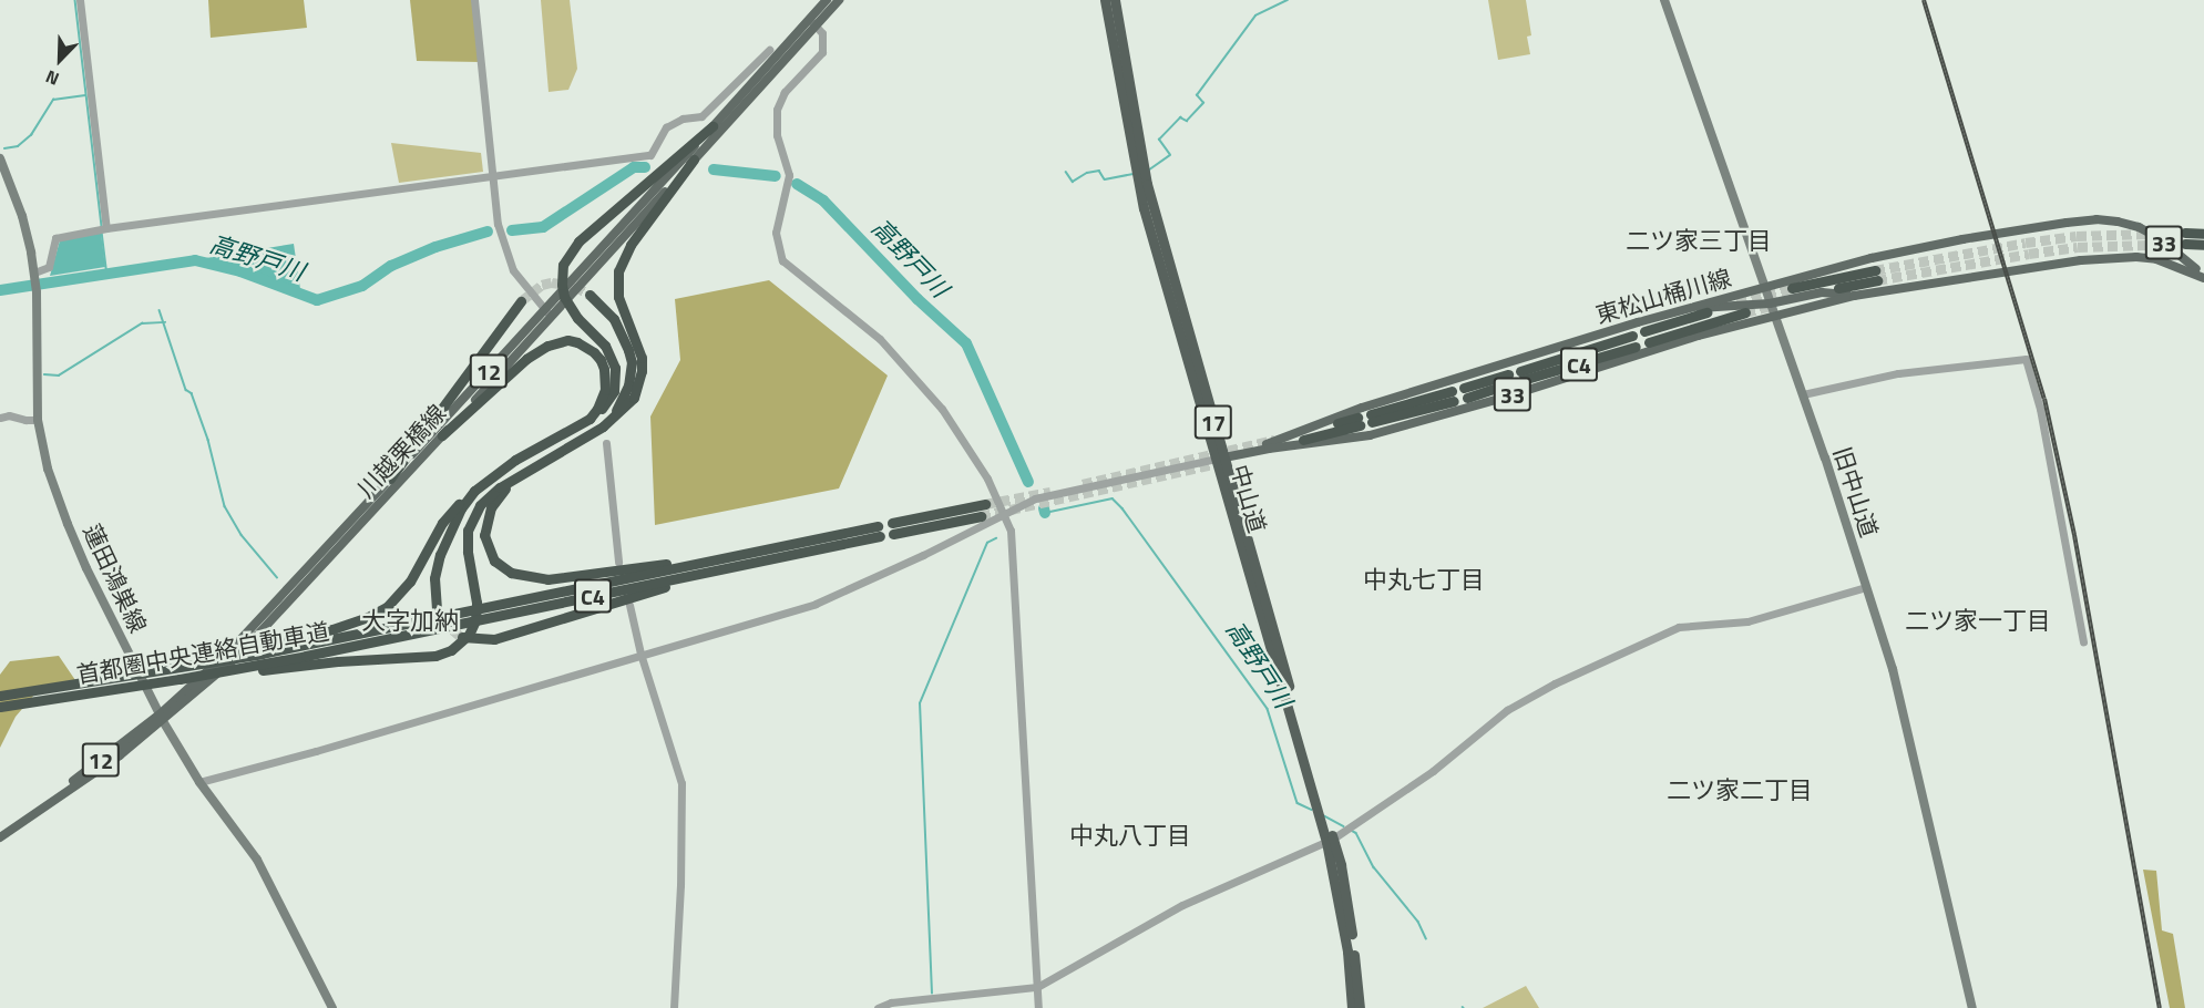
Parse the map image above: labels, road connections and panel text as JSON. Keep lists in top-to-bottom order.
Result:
{
  "streets": {
    "highway": [
      "C4",
      "17",
      "中山道",
      "首都圏中央連絡自動車道"
    ],
    "main road": [
      "33",
      "東松山桶川線",
      "12",
      "川越栗橋線",
      "旧中山道",
      "蓮田鴻巣線"
    ]
  },
  "crossings": [
    ["33", "東松山桶川線"],
    ["33", "旧中山道"],
    ["東松山桶川線", "旧中山道"],
    ["東松山桶川線", "中山道"],
    ["川越栗橋線", "蓮田鴻巣線"]
  ],
  "districts": [
    "二ツ家三丁目",
    "中丸七丁目",
    "大字加納",
    "二ツ家一丁目",
    "二ツ家二丁目",
    "中丸八丁目"
  ],
  "water": ["高野戸川"],
  "north": "bottom left"
}
